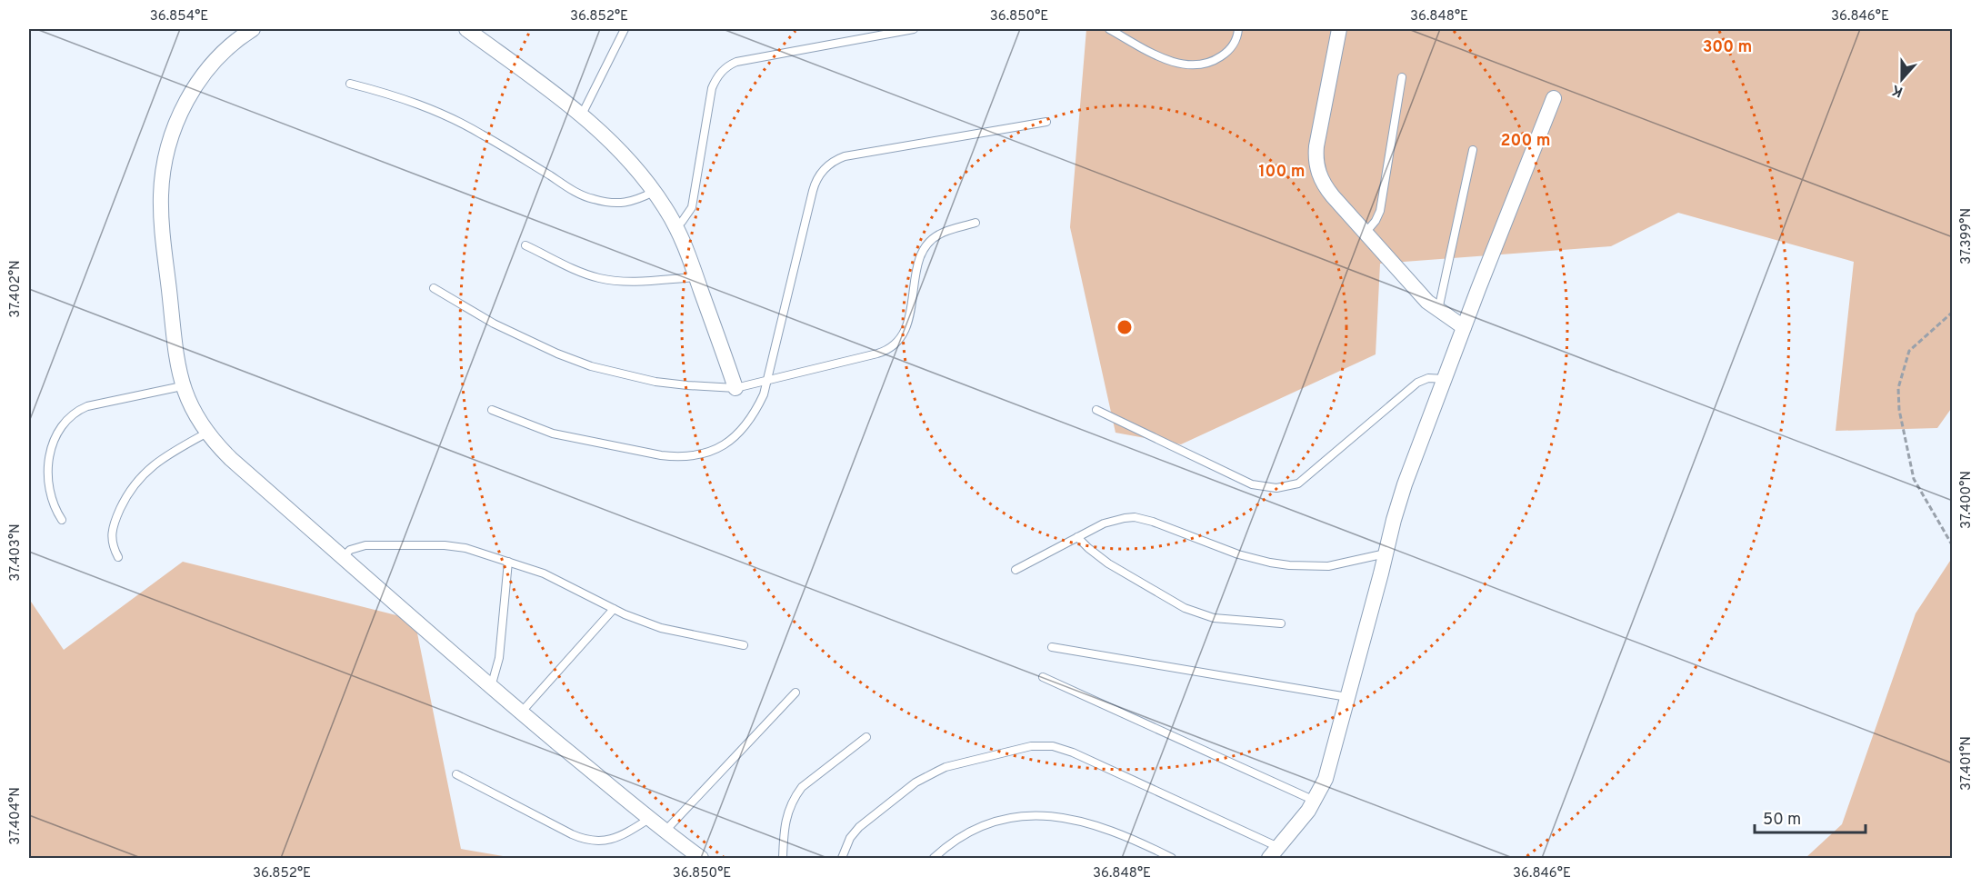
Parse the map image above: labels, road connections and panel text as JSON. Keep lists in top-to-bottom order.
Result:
{
  "scale_bar": "50 m",
  "north": "bottom",
  "coordinates": [
    "36.854°E",
    "36.852°E",
    "36.850°E",
    "36.848°E",
    "36.846°E",
    "37.399°N",
    "37.402°N",
    "37.400°N",
    "37.403°N",
    "37.401°N",
    "37.404°N"
  ],
  "rings": ["300 m", "200 m", "100 m"]
}
